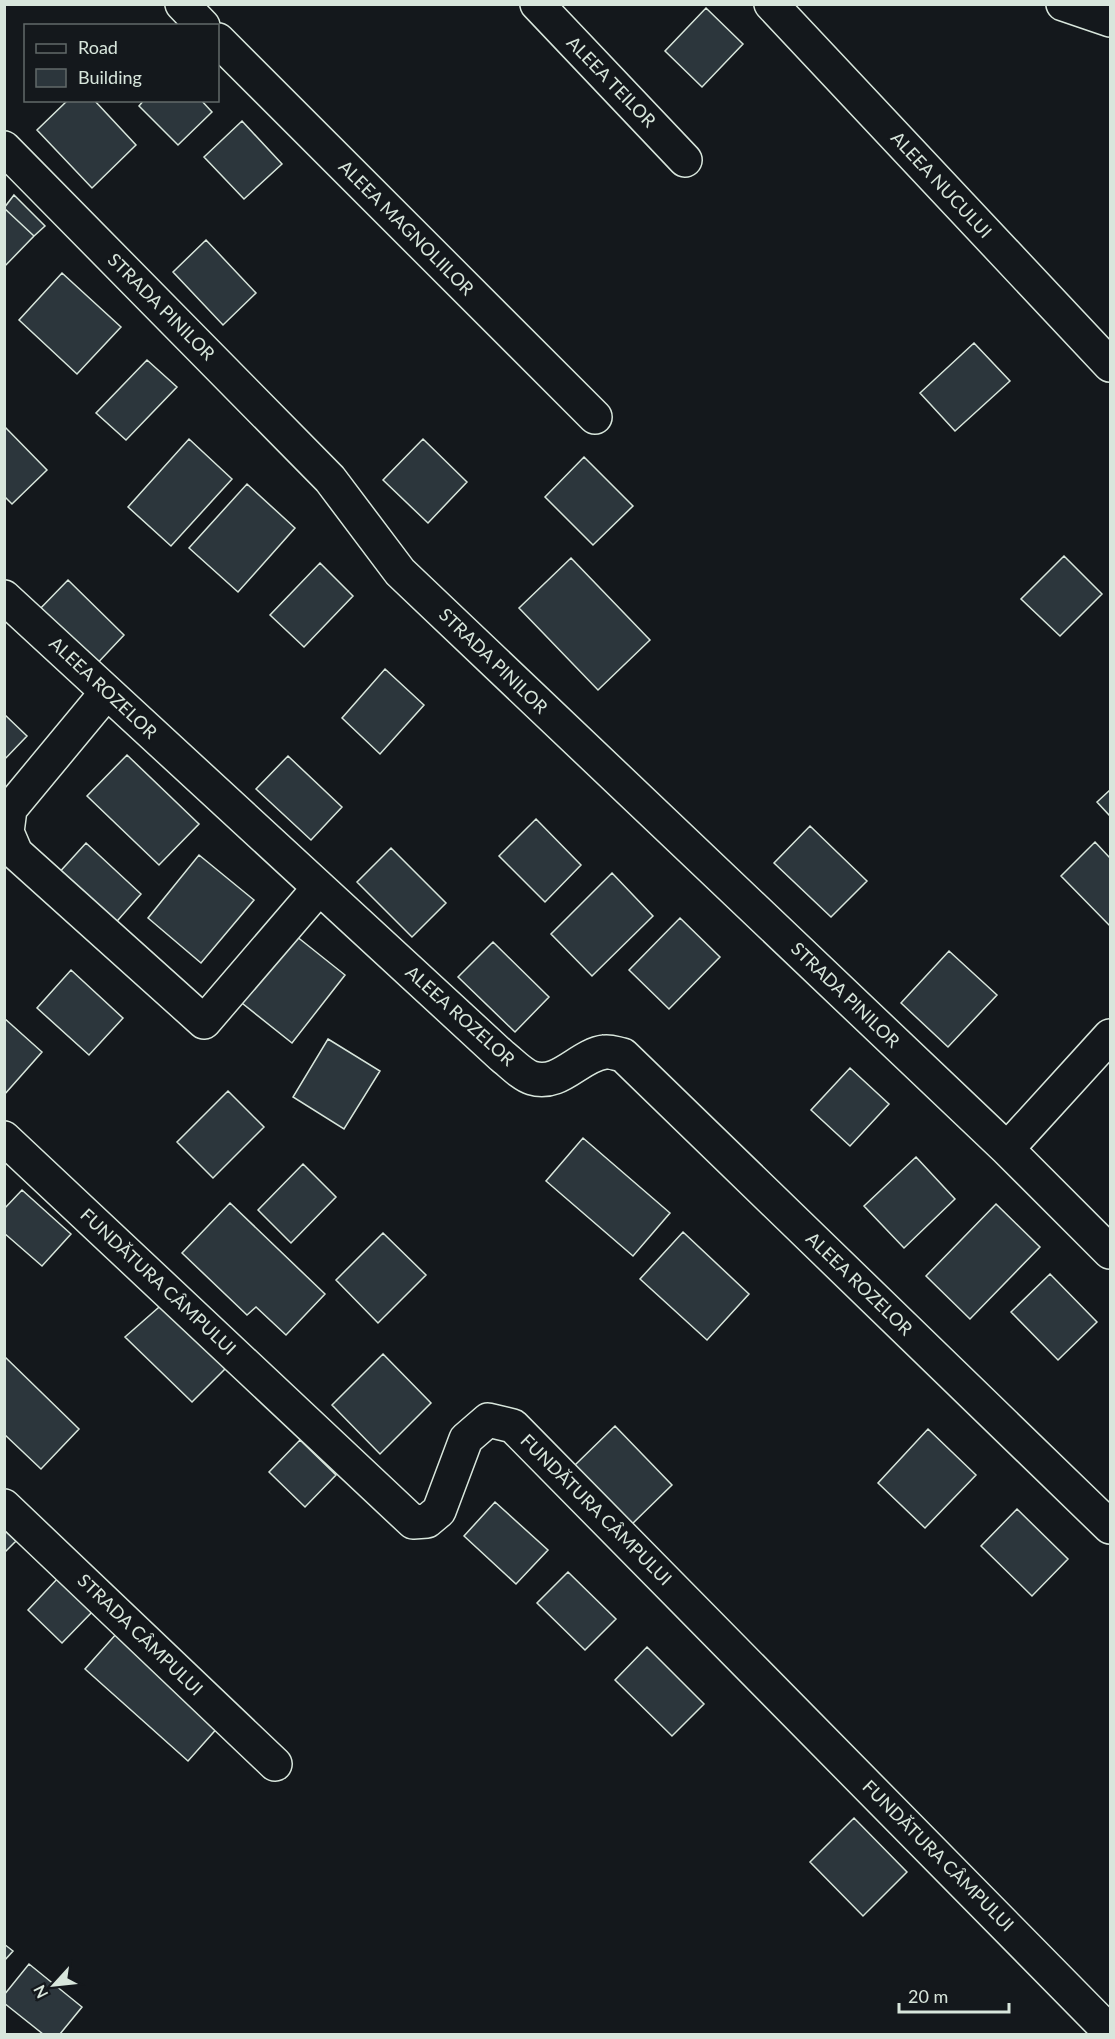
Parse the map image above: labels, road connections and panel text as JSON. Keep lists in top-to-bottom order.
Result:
{
  "streets": {
    "street": [
      "ALEEA TEILOR",
      "ALEEA NUCULUI",
      "ALEEA MAGNOLIILOR",
      "STRADA PINILOR",
      "ALEEA ROZELOR",
      "FUNDĂTURA CÂMPULUI",
      "STRADA CÂMPULUI"
    ]
  },
  "legend": ["Road", "Building"],
  "scale_bar": "20 m",
  "north": "bottom left"
}
